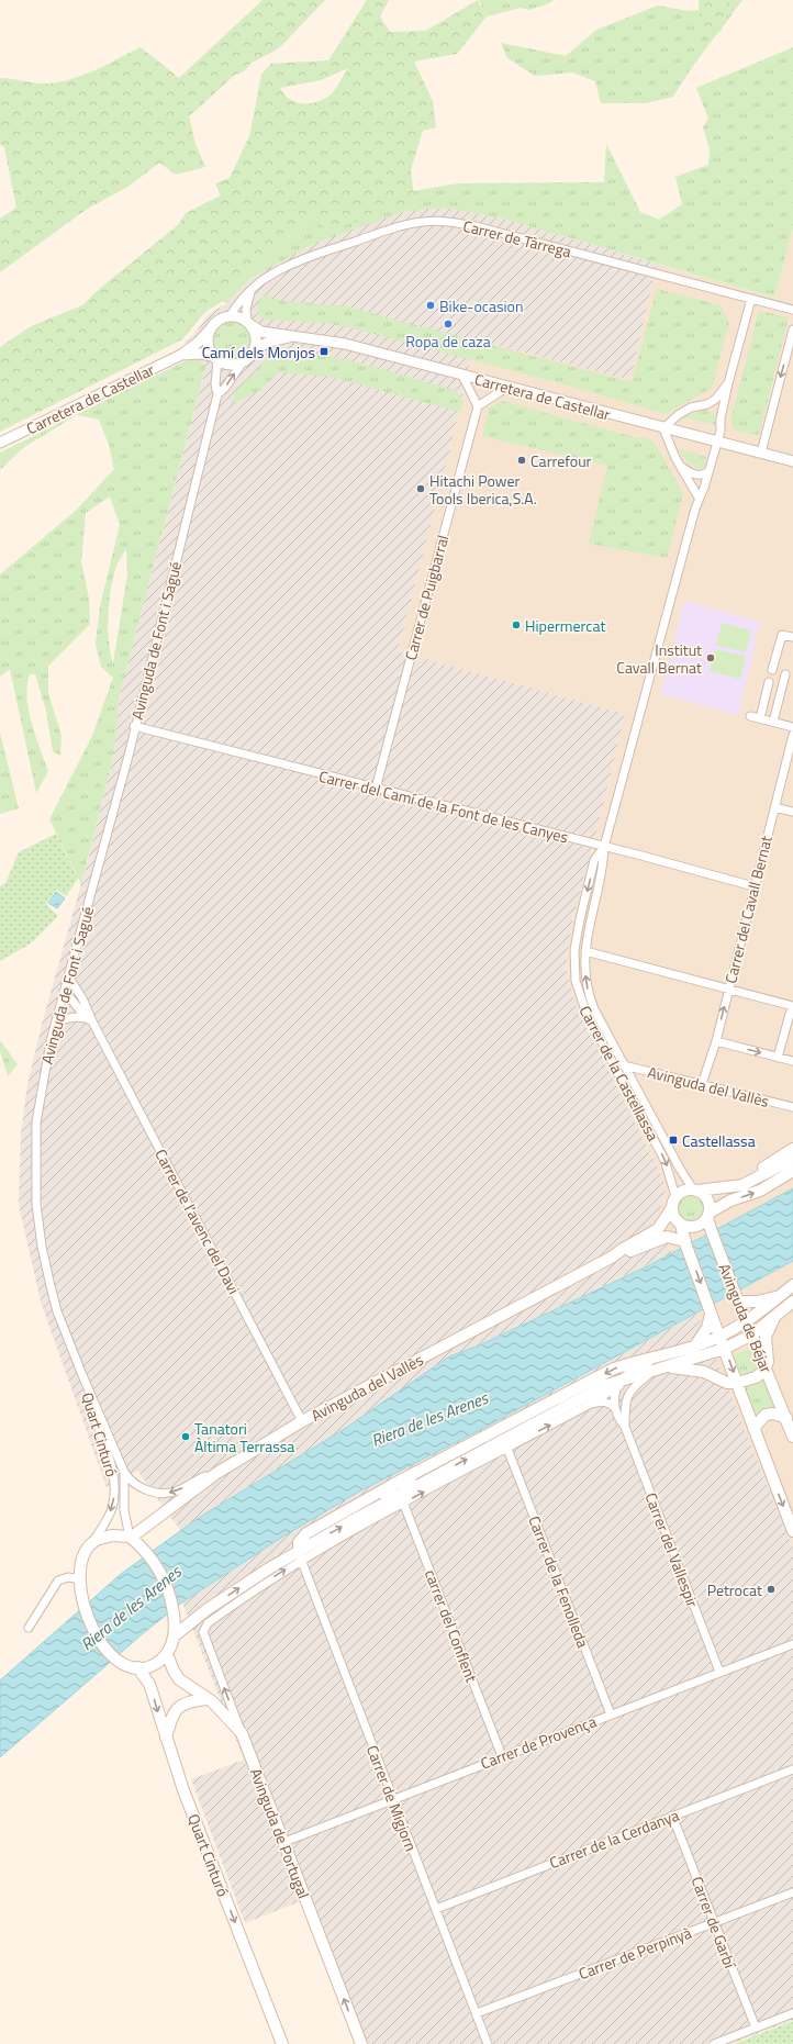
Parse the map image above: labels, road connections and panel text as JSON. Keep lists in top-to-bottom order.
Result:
{
  "streets": {
    "main road": [
      "Avinguda del Vallès",
      "Avinguda de Béjar",
      "Quart Cinturó",
      "Avinguda de Portugal"
    ],
    "street": [
      "Carrer de Tàrrega",
      "Carretera de Castellar",
      "Carrer de Puigbarral",
      "Avinguda de Font i Sagué",
      "Carrer del Camí de la Font de les Canyes",
      "Carrer del Cavall Bernat",
      "Carrer de la Castellassa",
      "Carrer de l'avenc del Davi",
      "Carrer del Vallespir",
      "Carrer de la Fenolleda",
      "carrer del Conflent",
      "Carrer de Provença",
      "Carrer de Migjorn",
      "Carrer de la Cerdanya",
      "Carrer de Garbí",
      "Carrer de Perpinyà"
    ]
  },
  "crossings": [
    ["Carrer de Tàrrega", "Carretera de Castellar"],
    ["Carrer de Tàrrega", "Avinguda de Font i Sagué"],
    ["Carrer de Tàrrega", "Carrer de la Castellassa"],
    ["Carretera de Castellar", "Avinguda de Font i Sagué"],
    ["Carretera de Castellar", "Carrer de la Castellassa"],
    ["Carrer de Puigbarral", "Carrer del Camí de la Font de les Canyes"],
    ["Avinguda de Font i Sagué", "Carrer del Camí de la Font de les Canyes"],
    ["Avinguda de Font i Sagué", "Avinguda del Vallès"],
    ["Avinguda de Font i Sagué", "Carrer de l'avenc del Davi"],
    ["Avinguda de Font i Sagué", "Quart Cinturó"],
    ["Carrer del Camí de la Font de les Canyes", "Carrer del Cavall Bernat"],
    ["Carrer del Camí de la Font de les Canyes", "Carrer de la Castellassa"],
    ["Carrer del Cavall Bernat", "Avinguda del Vallès"],
    ["Carrer de la Castellassa", "Avinguda del Vallès"],
    ["Carrer de la Castellassa", "Avinguda de Béjar"],
    ["Avinguda del Vallès", "Carrer de l'avenc del Davi"],
    ["Avinguda del Vallès", "Avinguda de Béjar"],
    ["Avinguda del Vallès", "Quart Cinturó"],
    ["Carrer del Vallespir", "Carrer de Provença"],
    ["Carrer de la Fenolleda", "Carrer de Provença"],
    ["carrer del Conflent", "Carrer de Provença"],
    ["Carrer de Provença", "Carrer de Migjorn"],
    ["Carrer de Provença", "Avinguda de Portugal"],
    ["Carrer de Migjorn", "Avinguda de Portugal"],
    ["Carrer de Migjorn", "Carrer de la Cerdanya"],
    ["Carrer de Migjorn", "Carrer de Perpinyà"],
    ["Carrer de la Cerdanya", "Carrer de Garbí"],
    ["Carrer de Garbí", "Carrer de Perpinyà"]
  ],
  "one_way": ["Quart Cinturó", "Avinguda de Portugal"],
  "water": ["Riera de les Arenes"],
  "places": {
    "other": [
      "Bike-ocasion",
      "Ropa de caza",
      "Carrefour",
      "Hitachi Power Tools Iberica,S.A.",
      "Hipermercat",
      "Institut Cavall Bernat",
      "Tanatori Àltima Terrassa",
      "Petrocat"
    ],
    "transit": ["Camí dels Monjos", "Castellassa"]
  }
}
